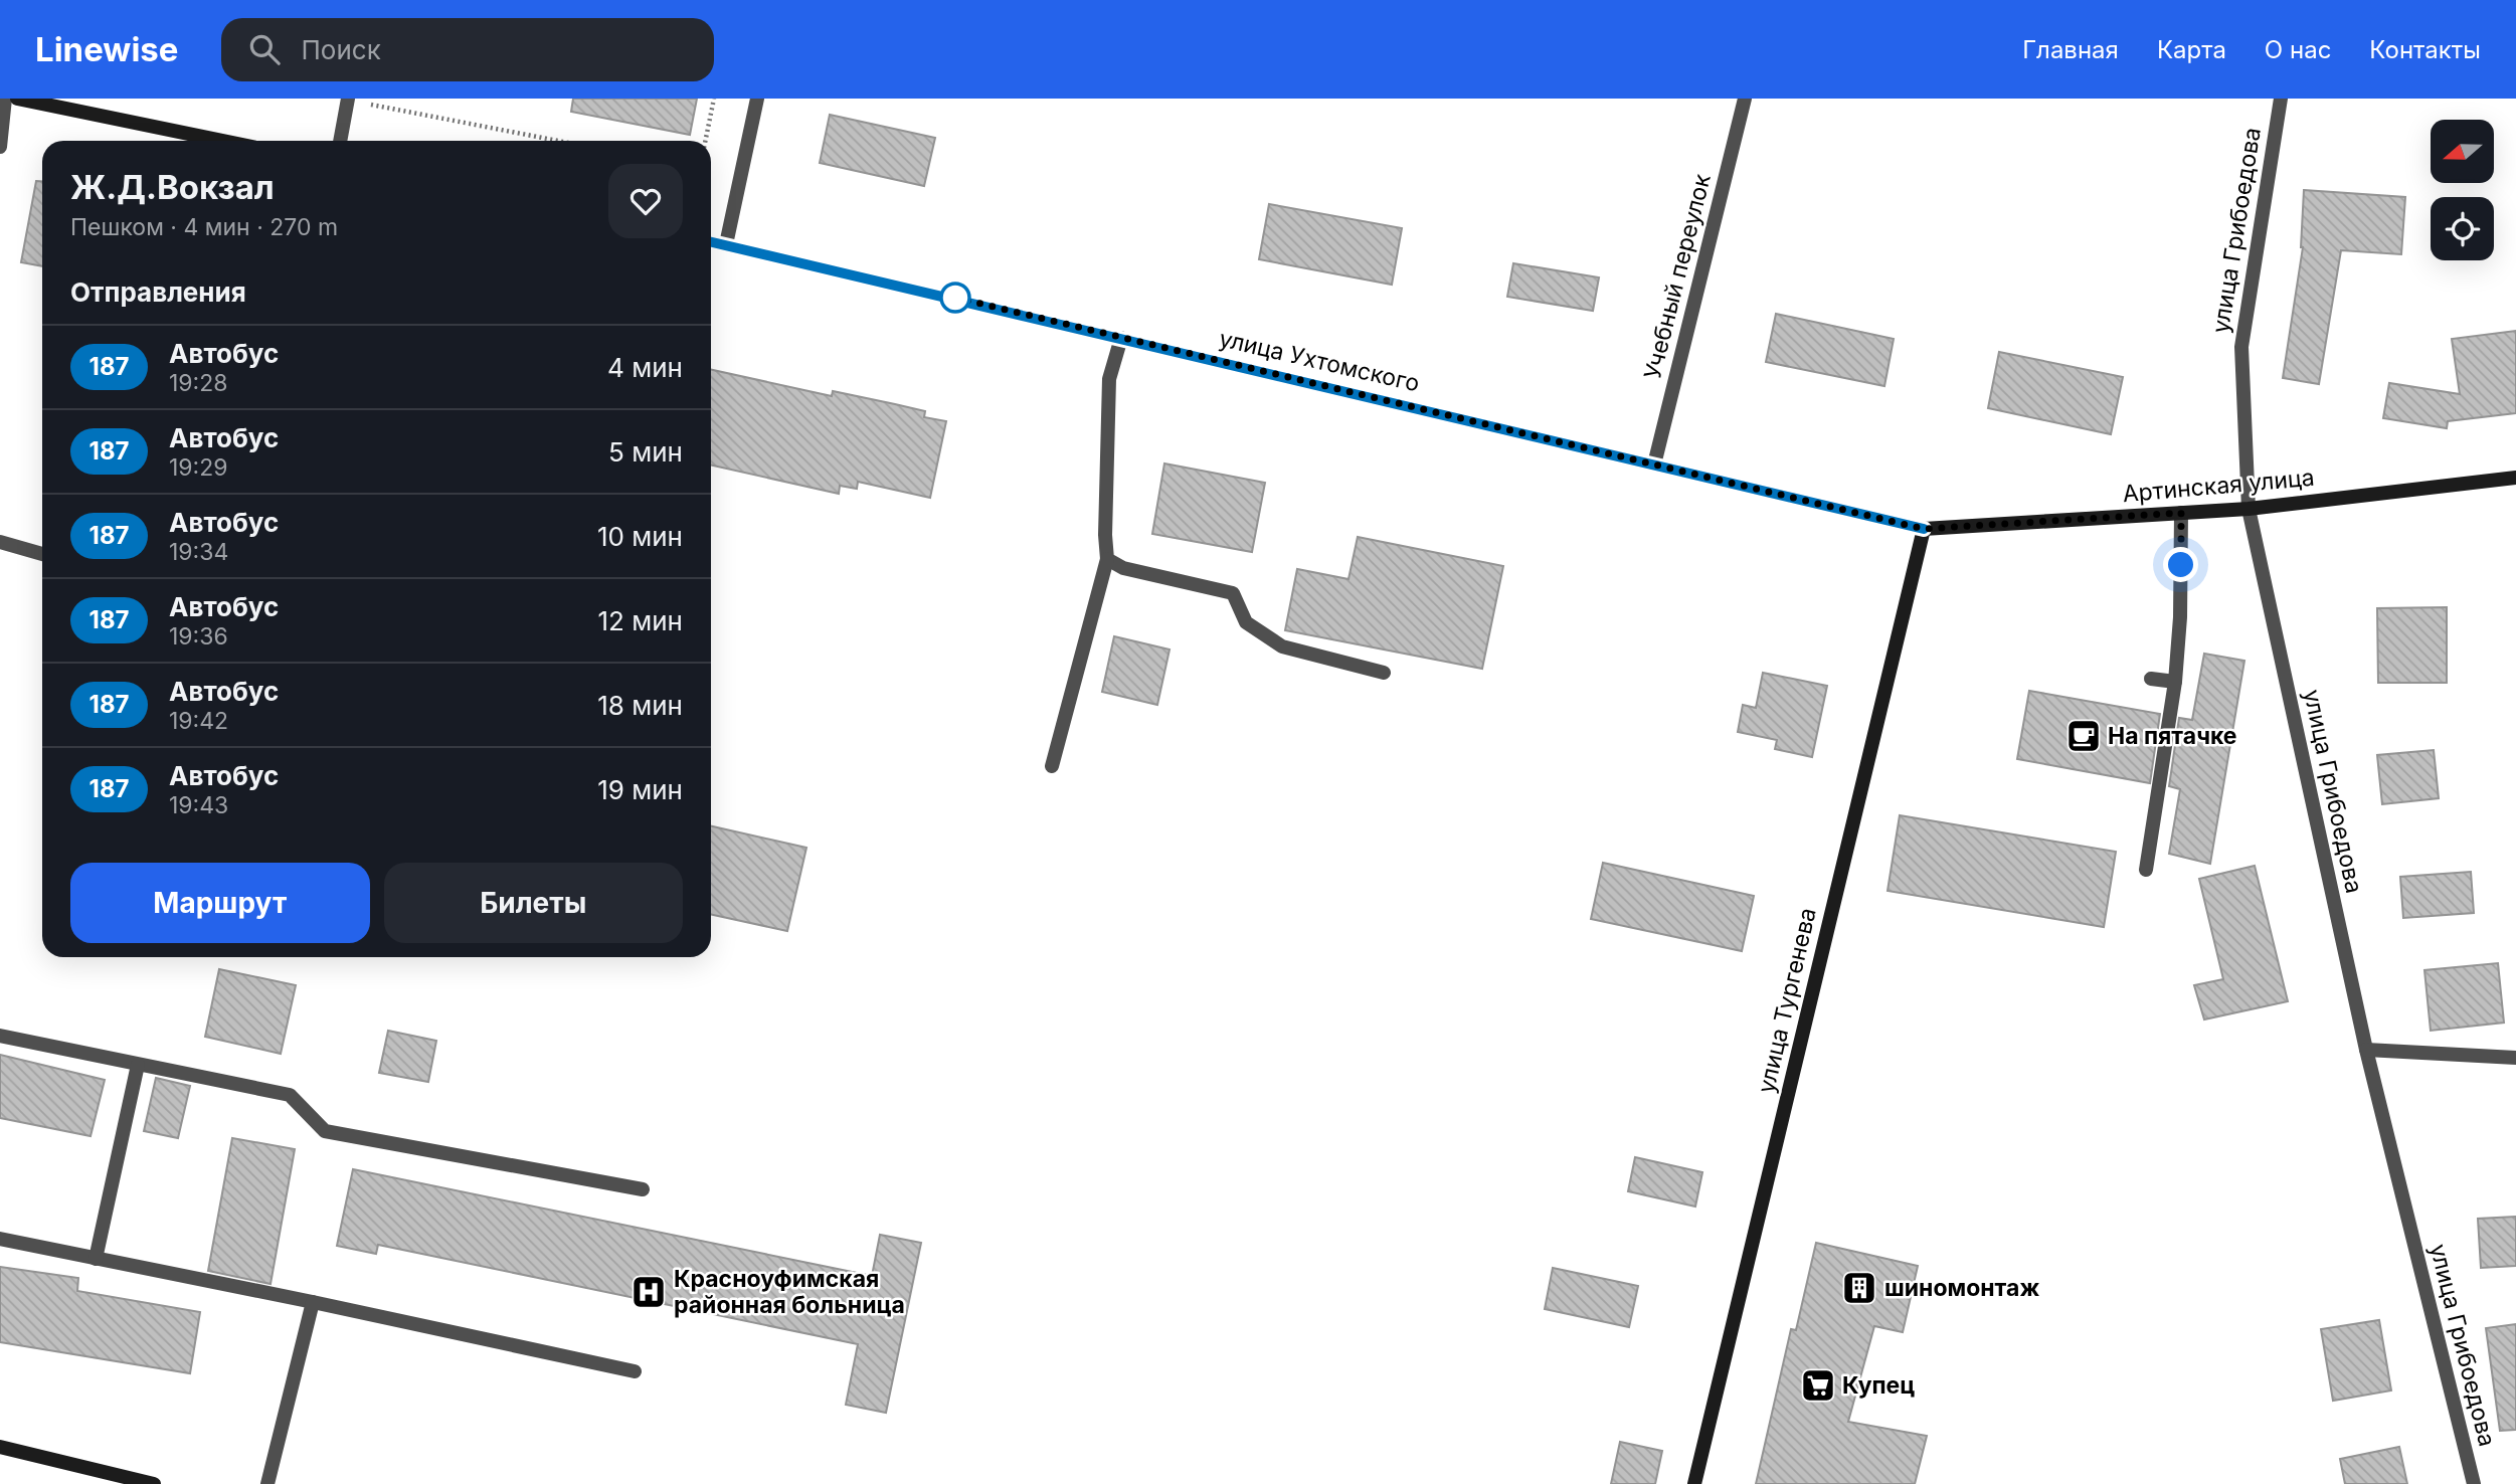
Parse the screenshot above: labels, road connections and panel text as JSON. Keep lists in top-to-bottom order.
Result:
{
  "streets": {
    "street": [
      "улица Грибоедова",
      "Учебный переулок",
      "улица Ухтомского",
      "Артинская улица",
      "улица Тургенева"
    ]
  },
  "crossings": [
    ["улица Грибоедова", "Артинская улица"],
    ["Учебный переулок", "улица Ухтомского"],
    ["улица Ухтомского", "Артинская улица"],
    ["улица Ухтомского", "улица Тургенева"],
    ["Артинская улица", "улица Тургенева"]
  ],
  "places": {
    "cafe": ["На пятачке"],
    "building": ["шиномонтаж"],
    "hospital": ["Красноуфимская районная больница"],
    "supermarket": ["Купец"]
  },
  "lines": ["bus line 187"],
  "north": "left",
  "page": {
    "header": "Linewise",
    "search": "Поиск",
    "nav": [
      "Главная",
      "Карта",
      "О нас",
      "Контакты"
    ],
    "heading": [
      ["Ж.Д.Вокзал", "Пешком · 4 мин · 270 m"],
      "Отправления"
    ],
    "list": [
      {
        "mark": "187",
        "name": "Автобус",
        "note": "19:28",
        "value": "4 мин"
      },
      {
        "mark": "187",
        "name": "Автобус",
        "note": "19:29",
        "value": "5 мин"
      },
      {
        "mark": "187",
        "name": "Автобус",
        "note": "19:34",
        "value": "10 мин"
      },
      {
        "mark": "187",
        "name": "Автобус",
        "note": "19:36",
        "value": "12 мин"
      },
      {
        "mark": "187",
        "name": "Автобус",
        "note": "19:42",
        "value": "18 мин"
      },
      {
        "mark": "187",
        "name": "Автобус",
        "note": "19:43",
        "value": "19 мин"
      }
    ],
    "buttons": ["Маршрут", "Билеты"]
  }
}
